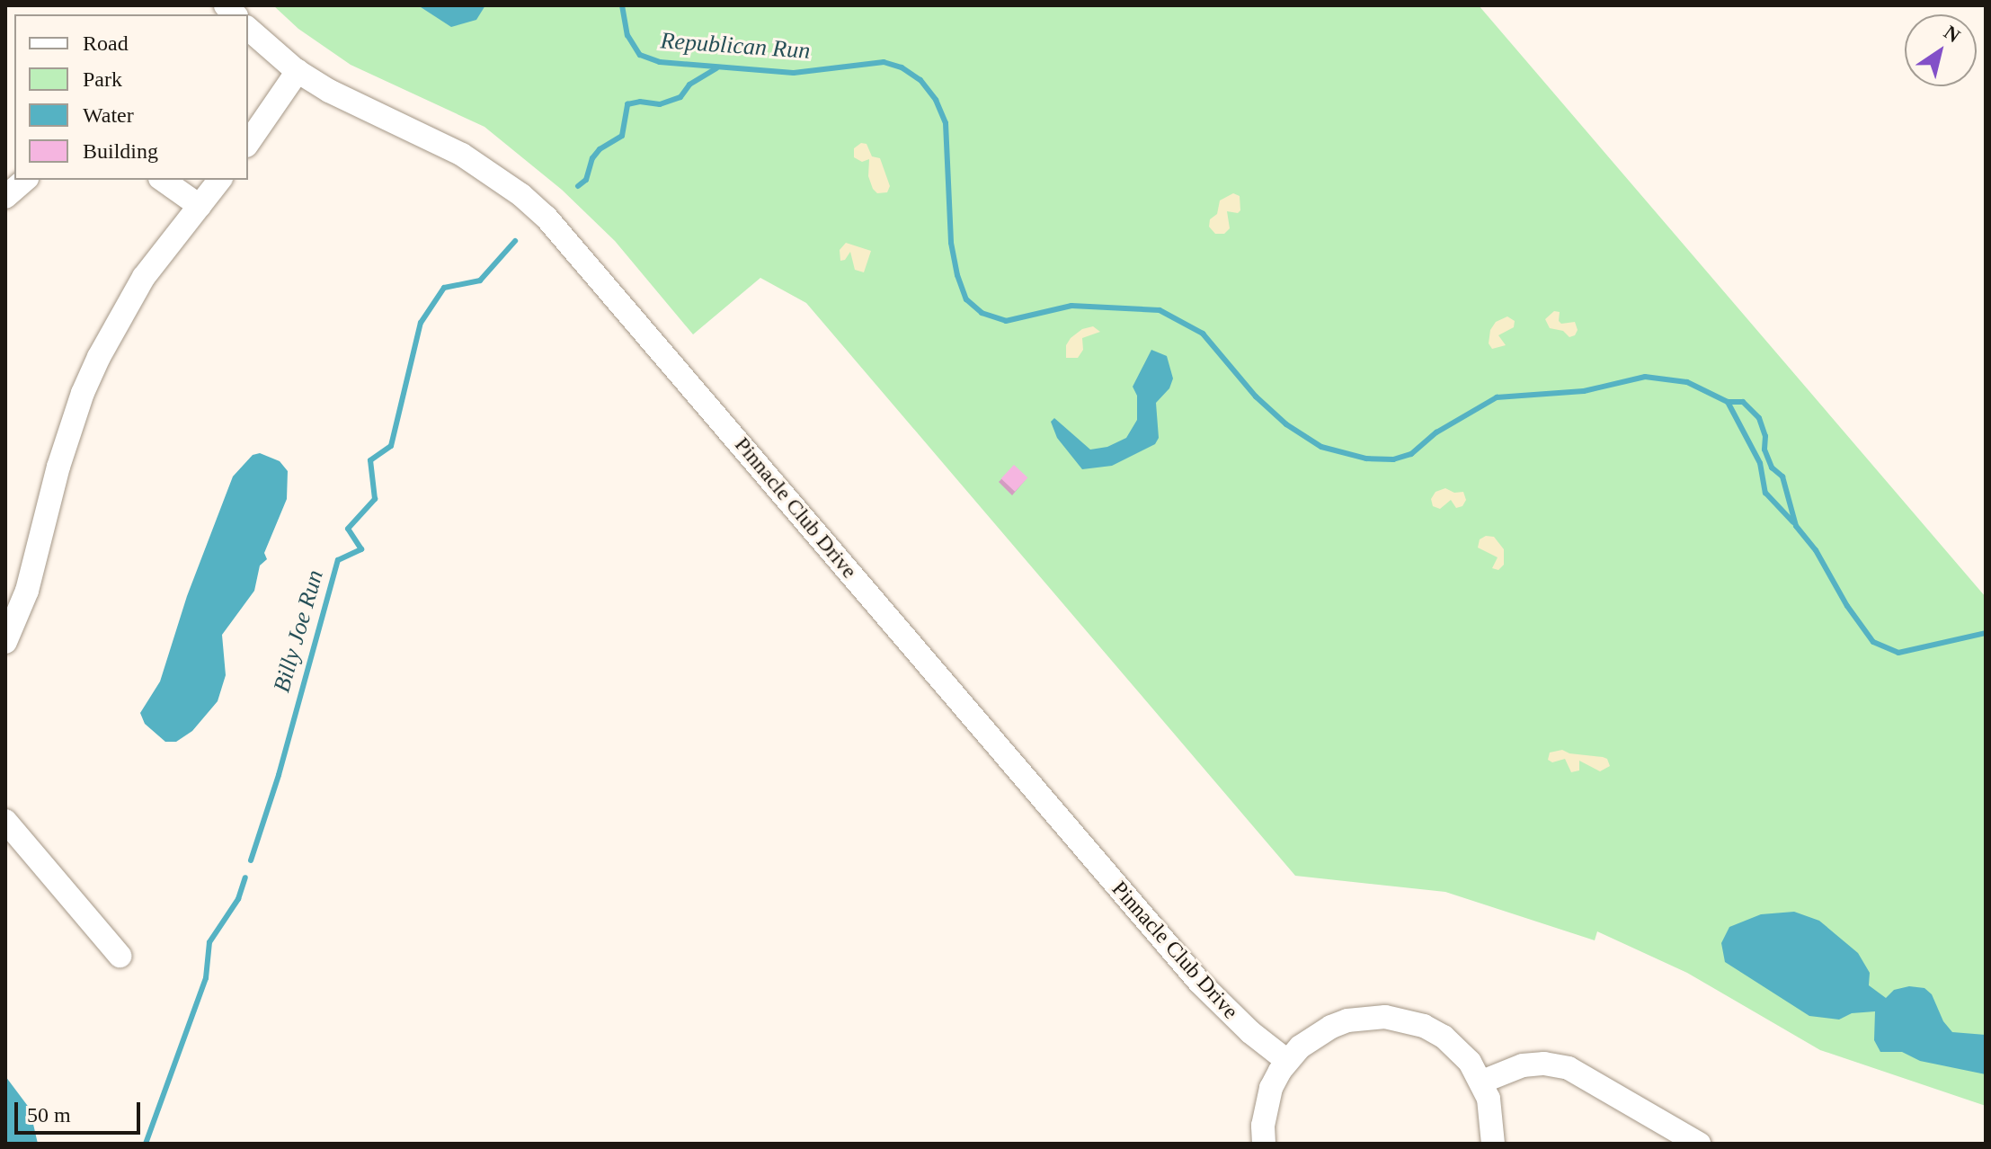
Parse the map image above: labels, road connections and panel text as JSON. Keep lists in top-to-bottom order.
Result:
{
  "streets": {
    "street": ["Pinnacle Club Drive"]
  },
  "water": ["Republican Run", "Billy Joe Run"],
  "legend": [
    "Road",
    "Park",
    "Water",
    "Building"
  ],
  "scale_bar": "50 m",
  "north": "top right"
}
